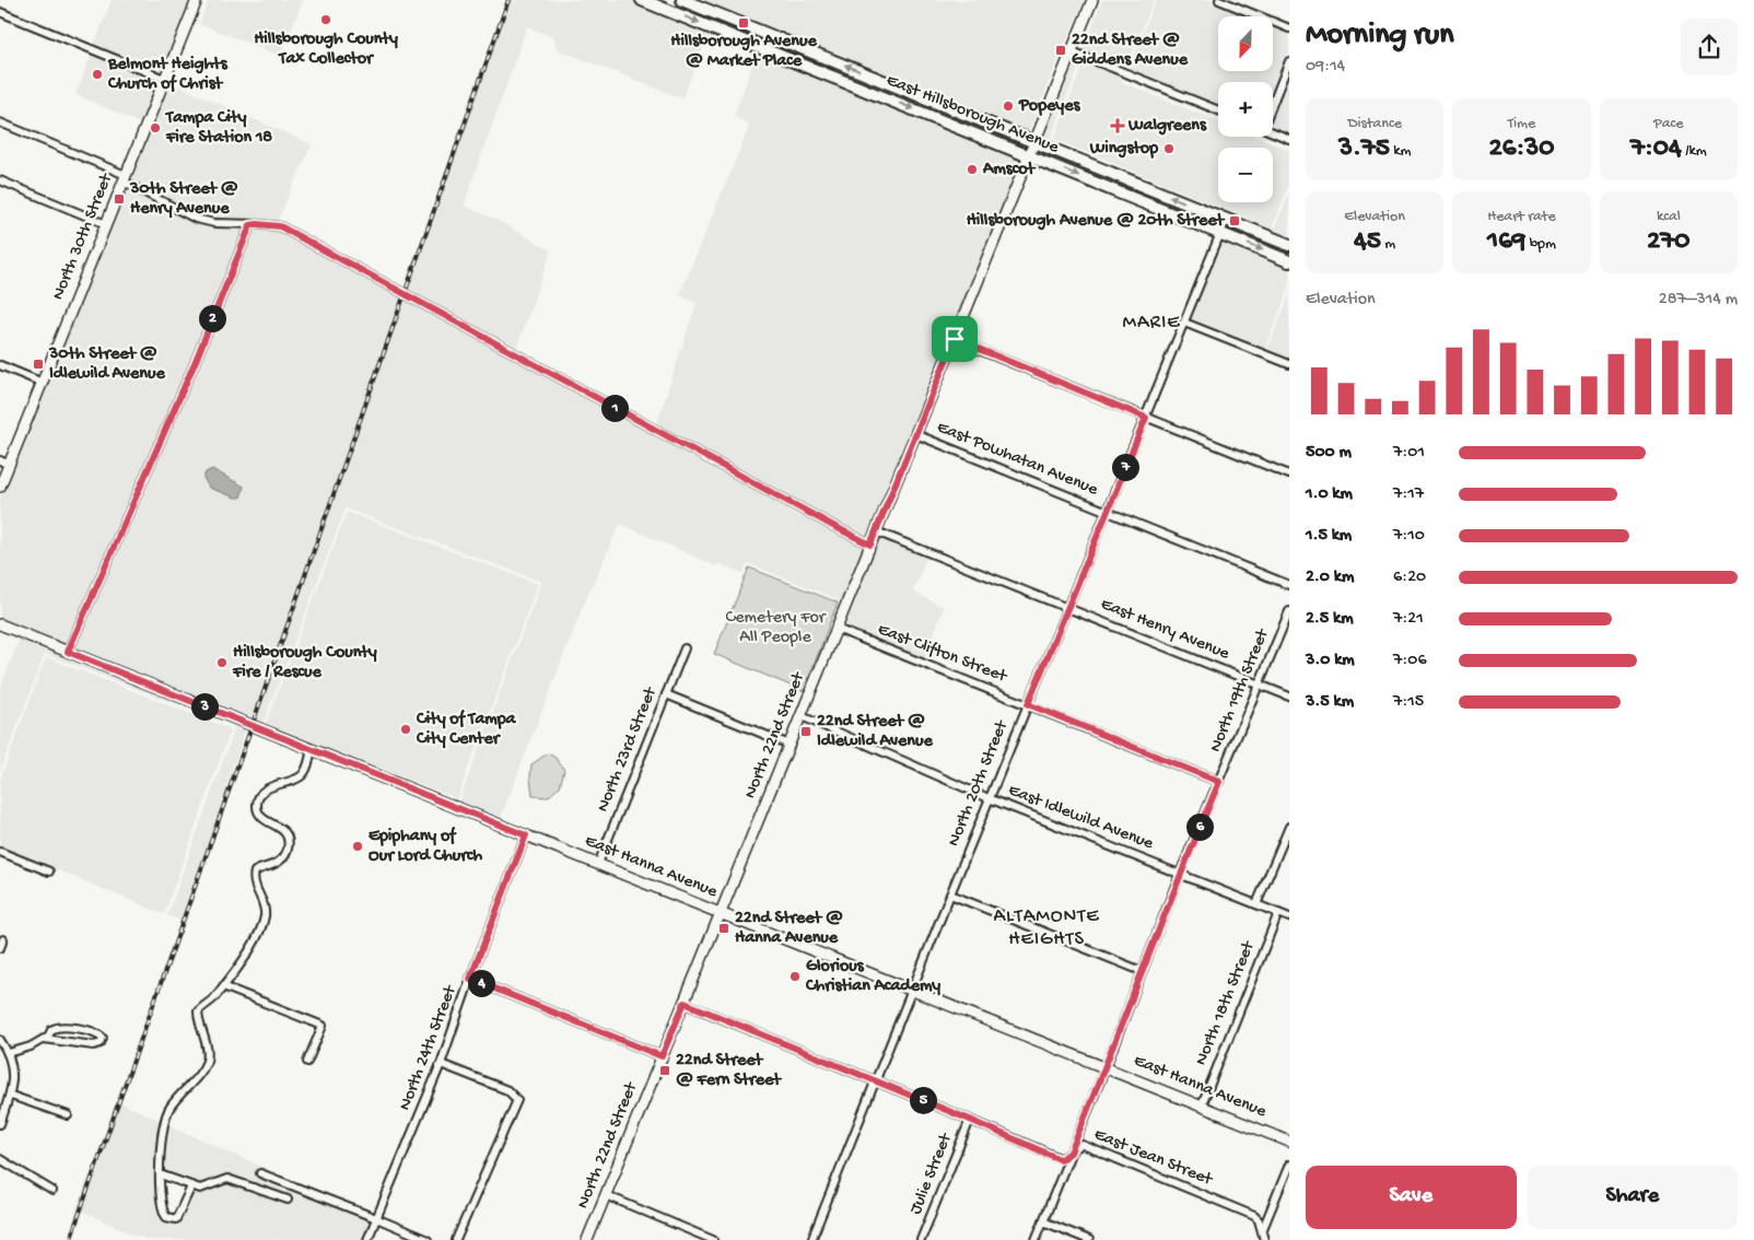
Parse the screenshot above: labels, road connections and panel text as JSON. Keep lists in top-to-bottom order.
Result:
{
  "streets": {
    "main road": ["East Hillsborough Avenue"],
    "street": [
      "North 30th Street",
      "East Powhatan Avenue",
      "East Henry Avenue",
      "East Clifton Street",
      "North 19th Street",
      "North 22nd Street",
      "North 23rd Street",
      "North 20th Street",
      "East Idlewild Avenue",
      "East Hanna Avenue",
      "North 18th Street",
      "North 24th Street",
      "East Jean Street",
      "Julie Street"
    ]
  },
  "crossings": [
    ["East Hillsborough Avenue", "North 22nd Street"],
    ["East Hillsborough Avenue", "North 20th Street"],
    ["East Powhatan Avenue", "North 22nd Street"],
    ["East Powhatan Avenue", "North 20th Street"],
    ["East Henry Avenue", "North 19th Street"],
    ["East Henry Avenue", "North 22nd Street"],
    ["East Henry Avenue", "North 20th Street"],
    ["East Clifton Street", "North 19th Street"],
    ["East Clifton Street", "North 22nd Street"],
    ["East Clifton Street", "North 20th Street"],
    ["North 19th Street", "East Idlewild Avenue"],
    ["North 19th Street", "East Hanna Avenue"],
    ["North 19th Street", "East Jean Street"],
    ["North 22nd Street", "East Idlewild Avenue"],
    ["North 22nd Street", "East Hanna Avenue"],
    ["North 22nd Street", "East Jean Street"],
    ["North 23rd Street", "East Hanna Avenue"],
    ["North 20th Street", "East Idlewild Avenue"],
    ["North 20th Street", "East Hanna Avenue"],
    ["North 20th Street", "East Jean Street"],
    ["East Idlewild Avenue", "North 18th Street"],
    ["East Hanna Avenue", "North 18th Street"],
    ["East Hanna Avenue", "North 24th Street"],
    ["East Jean Street", "Julie Street"]
  ],
  "districts": ["MARIE", "ALTAMONTE HEIGHTS"],
  "parks": ["Cemetery For All People"],
  "places": {
    "other": [
      "Hillsborough County Tax Collector",
      "Belmont Heights Church of Christ",
      "Popeyes",
      "Tampa City Fire Station 18",
      "Wingstop",
      "Amscot",
      "Hillsborough County Fire / Rescue",
      "City of Tampa City Center",
      "Epiphany of Our Lord Church",
      "Glorious Christian Academy"
    ],
    "transit": [
      "Hillsborough Avenue @ Market Place",
      "22nd Street @ Giddens Avenue",
      "30th Street @ Henry Avenue",
      "Hillsborough Avenue @ 20th Street",
      "30th Street @ Idlewild Avenue",
      "22nd Street @ Idlewild Avenue",
      "22nd Street @ Hanna Avenue",
      "22nd Street @ Fern Street"
    ],
    "health": ["Walgreens"]
  },
  "north": "bottom",
  "page": {
    "heading": ["Morning run", "09:14"],
    "map_buttons": ["+", "−"],
    "stats": [
      ["Distance", "3.75 km"],
      ["Time", "26:30"],
      ["Pace", "7:04 /km"],
      ["Elevation", "45 m"],
      ["Heart rate", "169 bpm"],
      ["kcal", "270"]
    ],
    "chart": ["Elevation", "287–314 m"],
    "pins": [
      "2",
      "1",
      "7",
      "3",
      "6",
      "4",
      "5"
    ],
    "list": [
      {
        "name": "500 m",
        "note": "7:01"
      },
      {
        "name": "1.0 km",
        "note": "7:17"
      },
      {
        "name": "1.5 km",
        "note": "7:10"
      },
      {
        "name": "2.0 km",
        "note": "6:20"
      },
      {
        "name": "2.5 km",
        "note": "7:21"
      },
      {
        "name": "3.0 km",
        "note": "7:06"
      },
      {
        "name": "3.5 km",
        "note": "7:15"
      }
    ],
    "buttons": ["Save", "Share"]
  }
}
